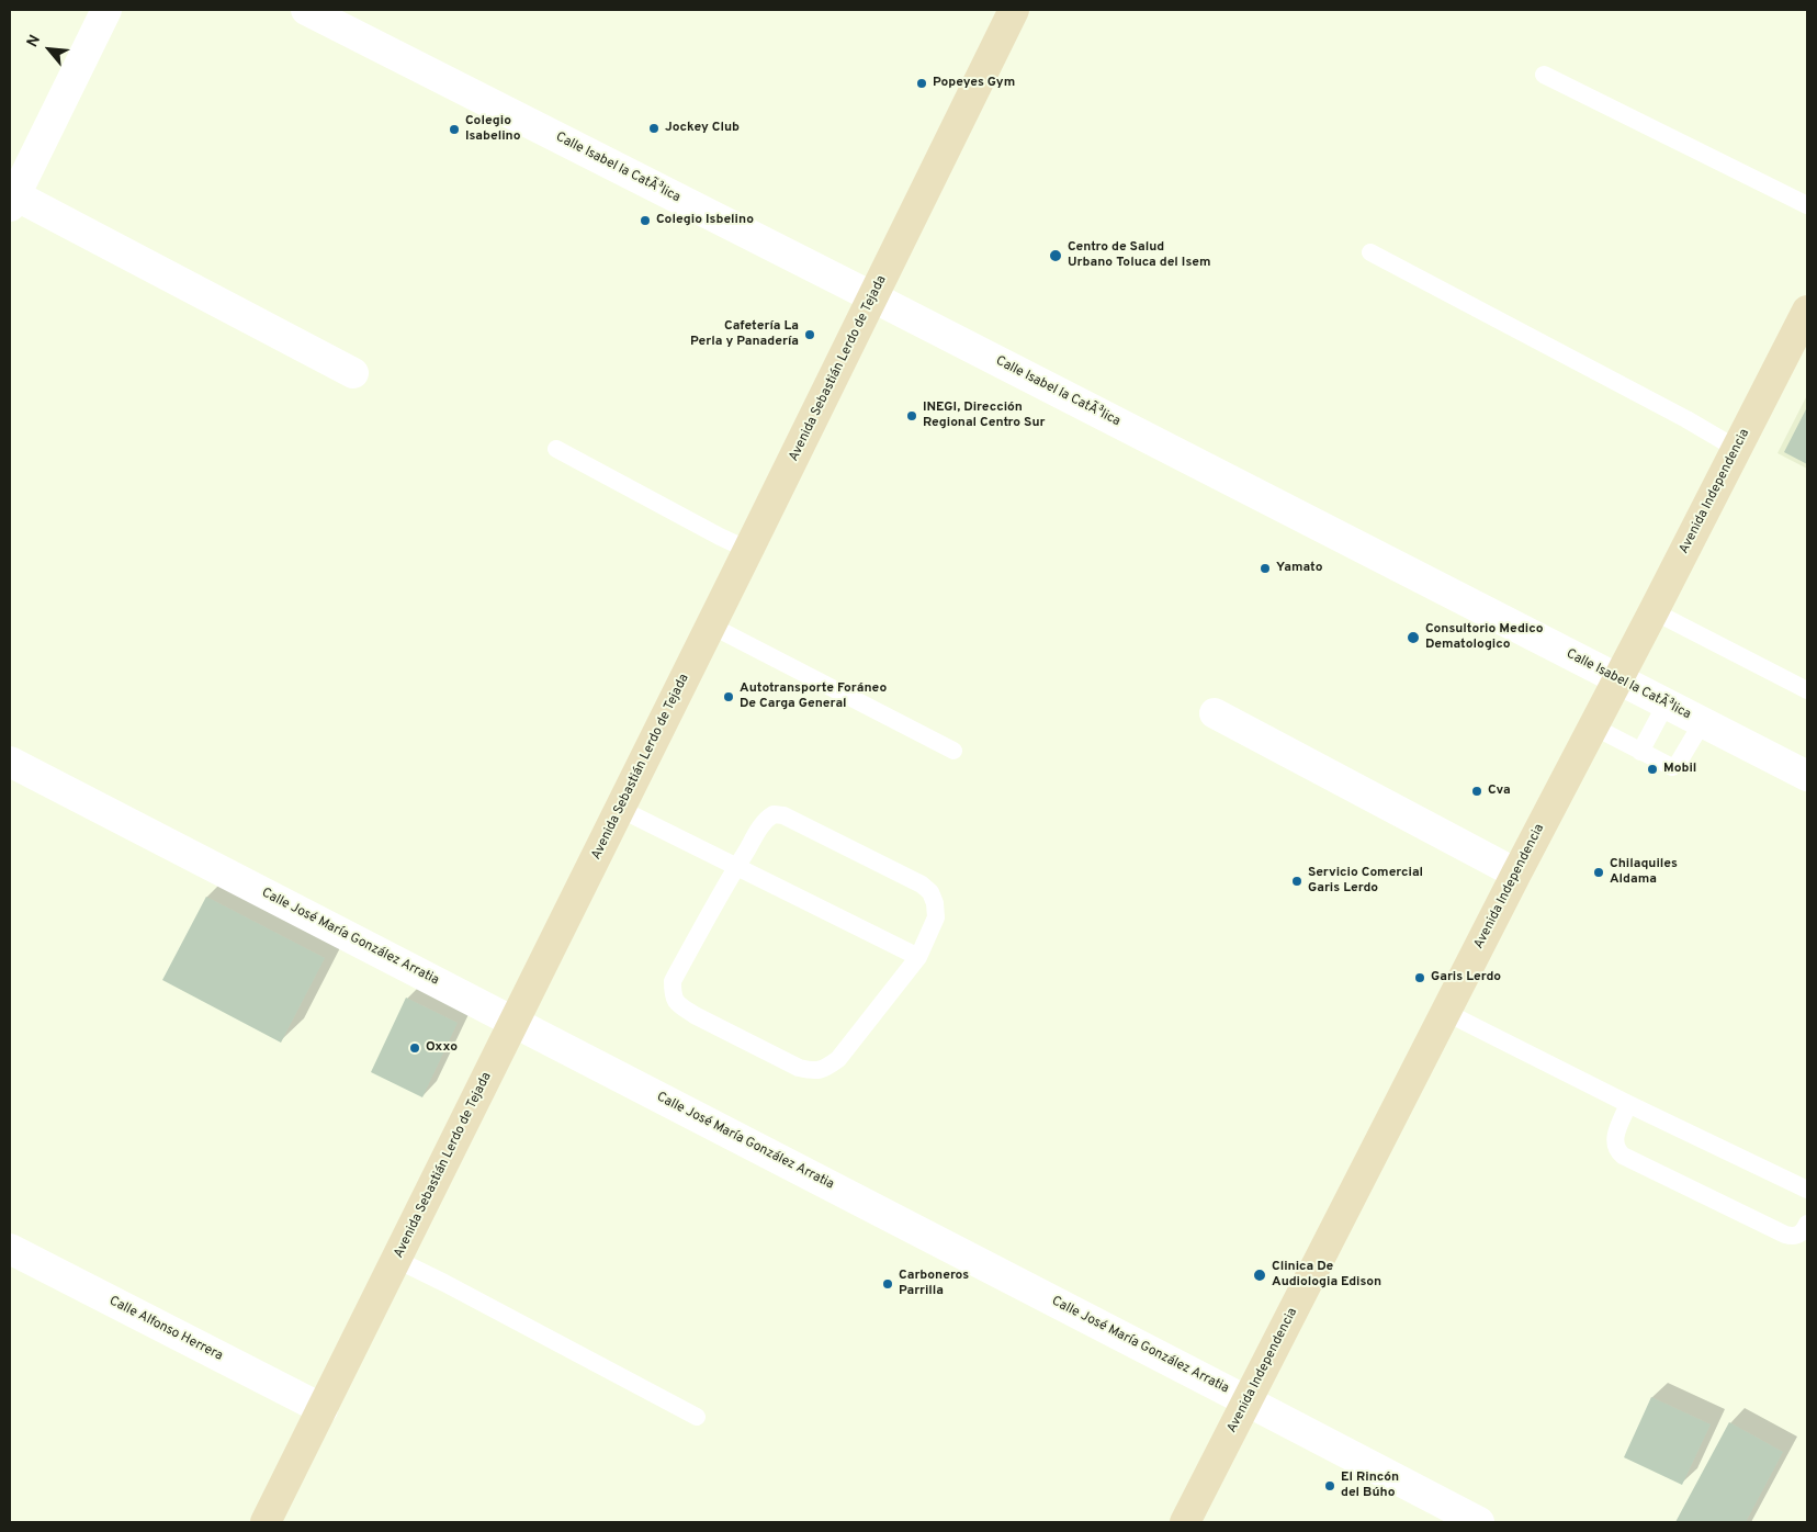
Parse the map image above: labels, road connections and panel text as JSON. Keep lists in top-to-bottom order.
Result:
{
  "streets": {
    "main road": ["Avenida Sebastián Lerdo de Tejada", "Avenida Independencia"],
    "street": ["Calle Isabel la CatÃ³lica", "Calle José María González Arratia", "Calle Alfonso Herrera"]
  },
  "crossings": [
    ["Calle Isabel la CatÃ³lica", "Avenida Sebastián Lerdo de Tejada"],
    ["Calle Isabel la CatÃ³lica", "Avenida Independencia"],
    ["Avenida Sebastián Lerdo de Tejada", "Calle José María González Arratia"],
    ["Avenida Sebastián Lerdo de Tejada", "Calle Alfonso Herrera"],
    ["Avenida Independencia", "Calle José María González Arratia"]
  ],
  "places": [
    "Popeyes Gym",
    "Jockey Club",
    "Colegio Isabelino",
    "Colegio Isbelino",
    "Centro de Salud Urbano Toluca del Isem",
    "Cafetería La Perla y Panadería",
    "INEGI, Dirección Regional Centro Sur",
    "Yamato",
    "Consultorio Medico Dematologico",
    "Autotransporte Foráneo De Carga General",
    "Mobil",
    "Cva",
    "Chilaquiles Aldama",
    "Servicio Comercial Garis Lerdo",
    "Garis Lerdo",
    "Oxxo",
    "Clinica De Audiologia Edison",
    "Carboneros Parrilla",
    "El Rincón del Búho"
  ],
  "north": "top left"
}
